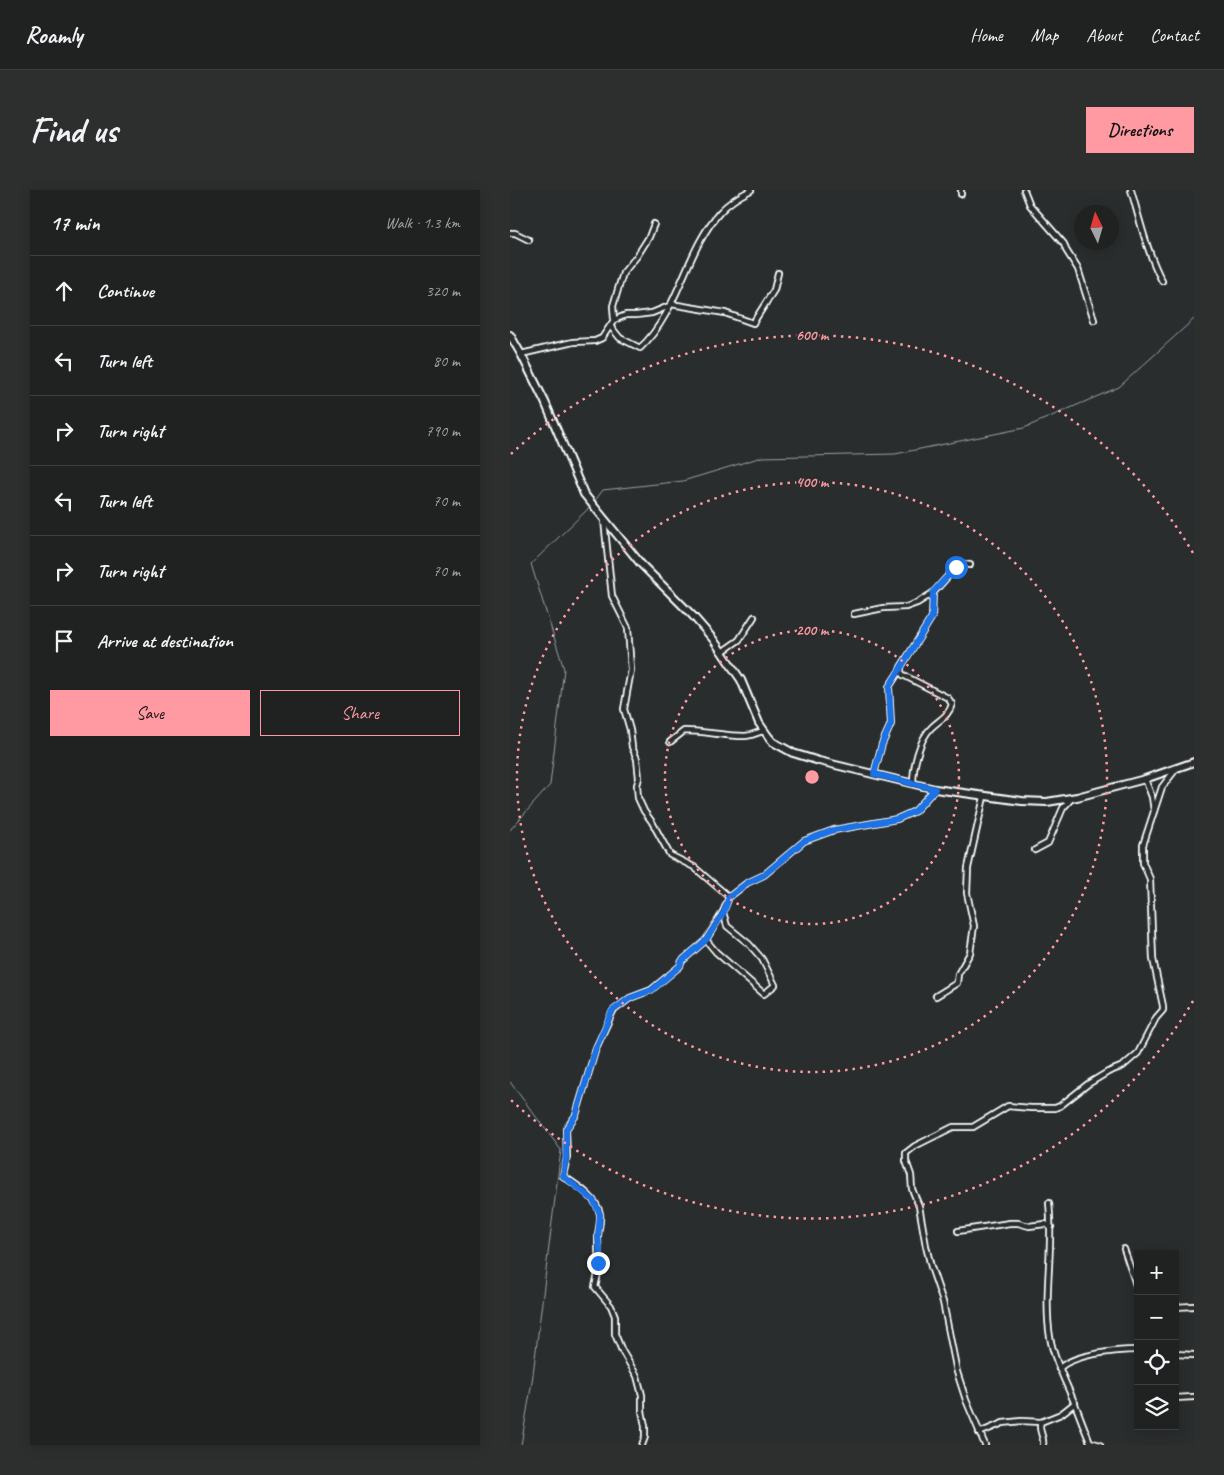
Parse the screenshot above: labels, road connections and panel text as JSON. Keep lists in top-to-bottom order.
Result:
{
  "north": "top",
  "page": {
    "header": "Roamly",
    "nav": [
      "Home",
      "Map",
      "About",
      "Contact"
    ],
    "buttons": [
      "Directions",
      ["Save", "Share"]
    ],
    "title": "Find us",
    "heading": ["17 min", "Walk · 1.3 km"],
    "list": [
      ["Continue", "320 m"],
      ["Turn left", "80 m"],
      ["Turn right", "790 m"],
      ["Turn left", "70 m"],
      ["Turn right", "70 m"],
      "Arrive at destination"
    ],
    "map_buttons": ["+", "−"]
  },
  "rings": ["600 m", "400 m", "200 m"]
}
